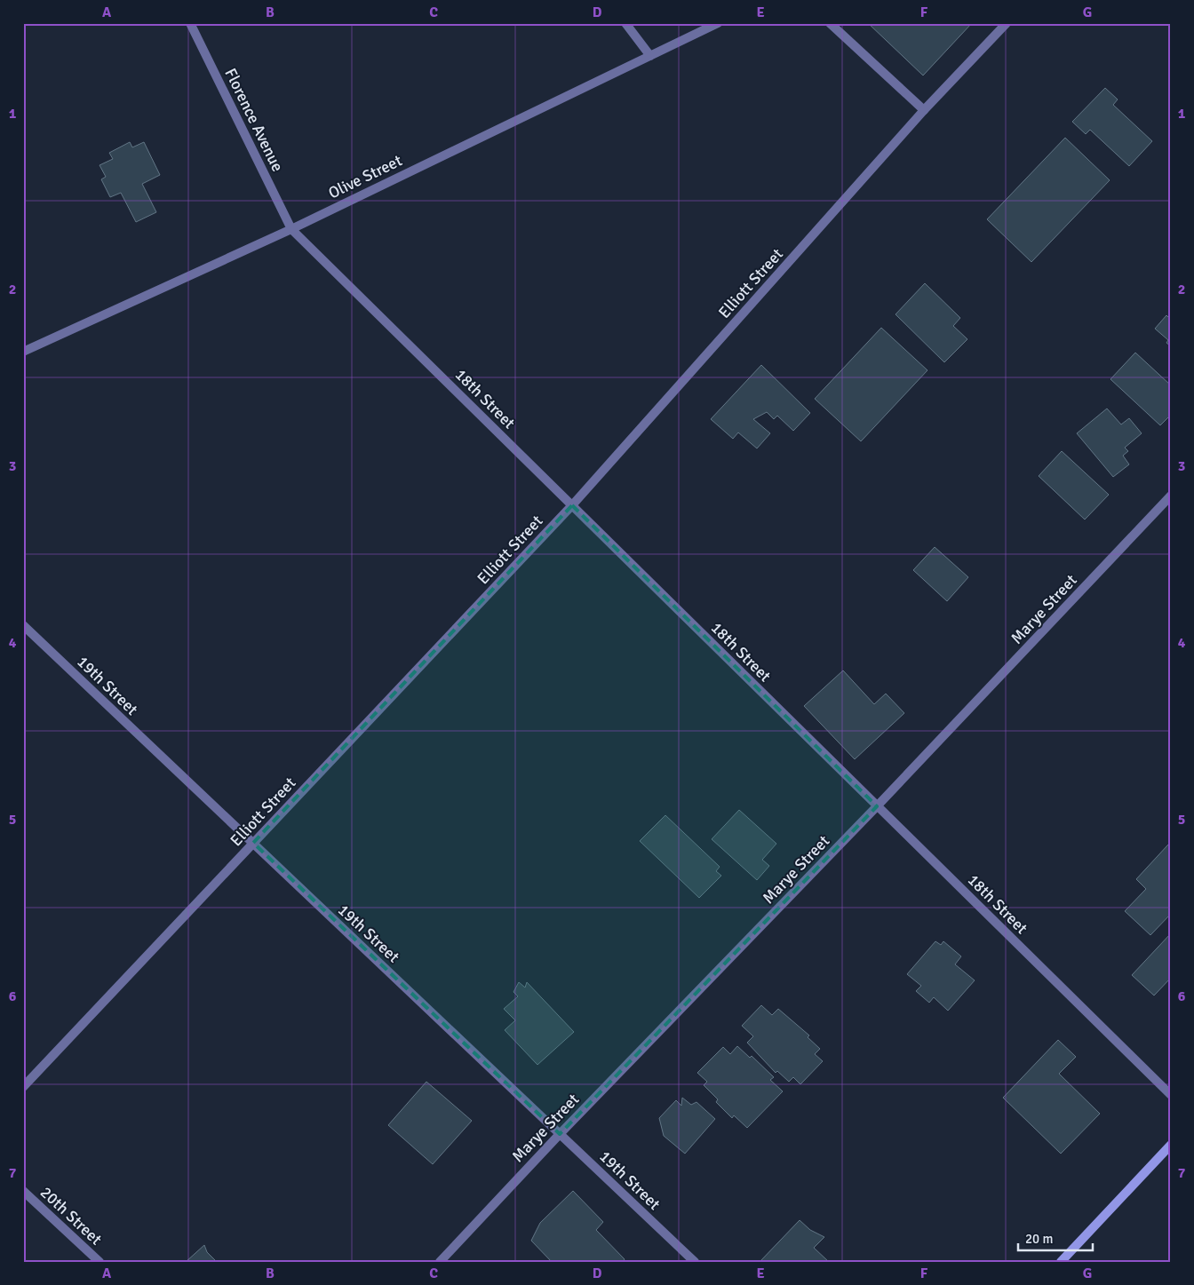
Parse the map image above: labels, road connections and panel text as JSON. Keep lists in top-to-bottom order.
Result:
{
  "streets": {
    "street": [
      "Florence Avenue",
      "Olive Street",
      "Elliott Street",
      "18th Street",
      "Marye Street",
      "19th Street",
      "20th Street"
    ]
  },
  "crossings": [
    ["Florence Avenue", "Olive Street"],
    ["Florence Avenue", "18th Street"],
    ["Olive Street", "18th Street"],
    ["Elliott Street", "18th Street"],
    ["Elliott Street", "19th Street"],
    ["18th Street", "Marye Street"],
    ["Marye Street", "19th Street"]
  ],
  "scale_bar": "20 m",
  "grid": {
    "columns": [
      "A",
      "B",
      "C",
      "D",
      "E",
      "F",
      "G"
    ],
    "rows": [
      "1",
      "2",
      "3",
      "4",
      "5",
      "6",
      "7"
    ]
  }
}
